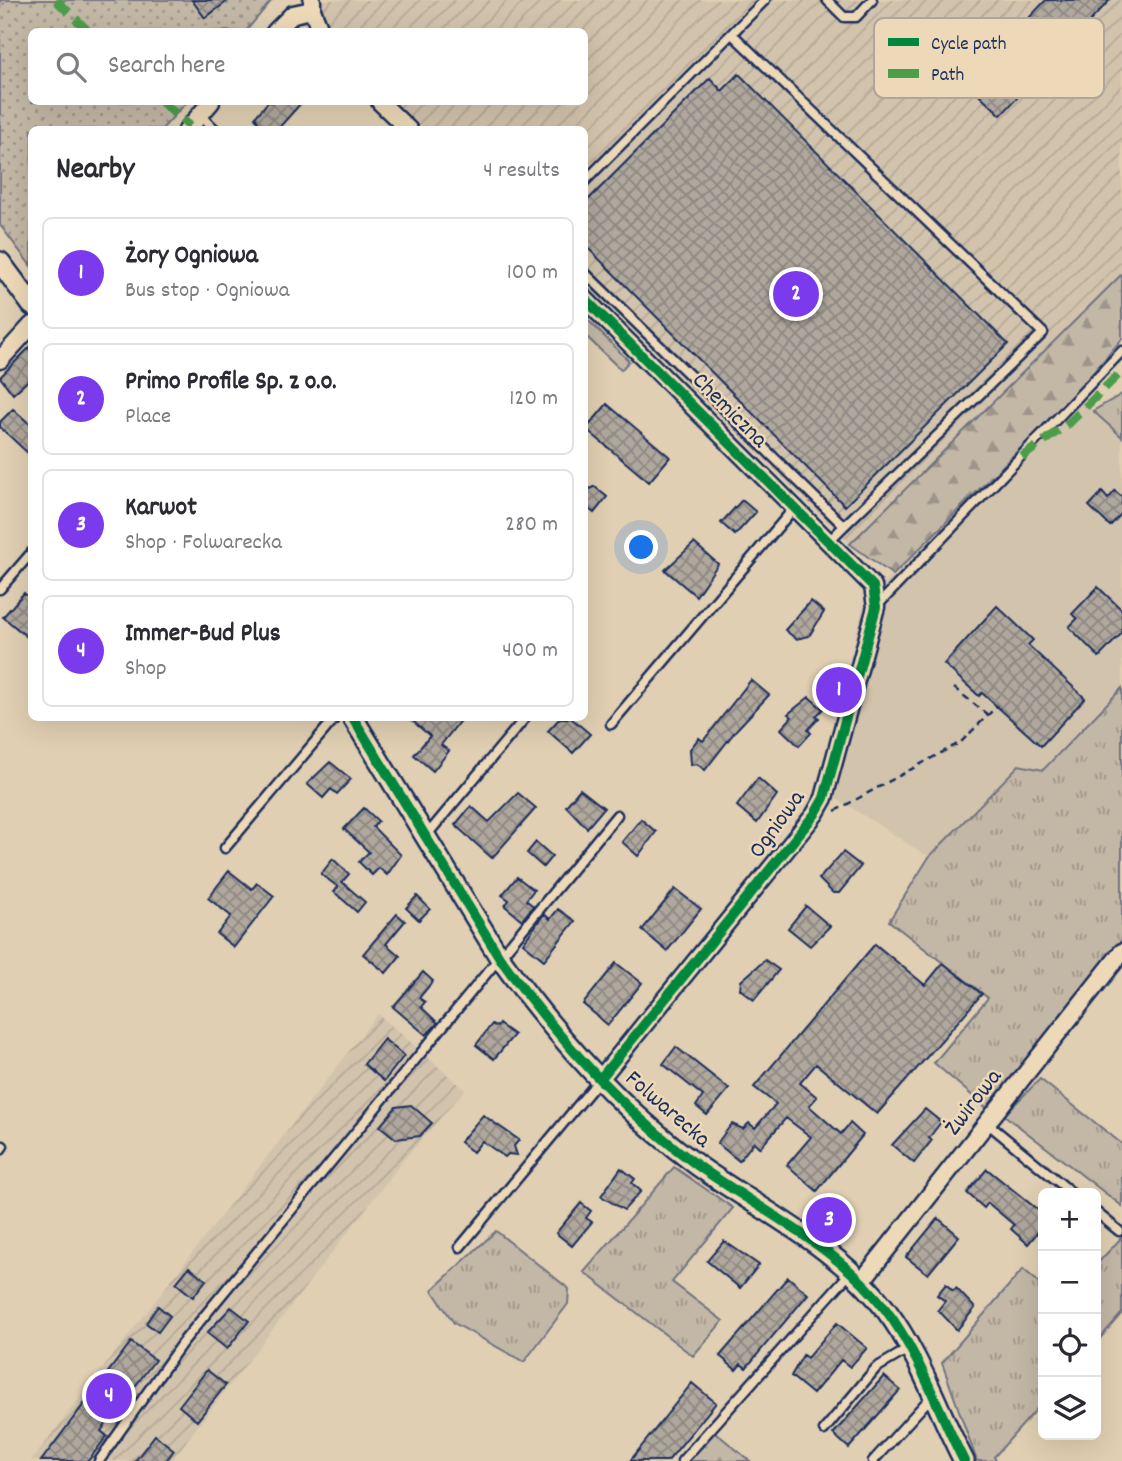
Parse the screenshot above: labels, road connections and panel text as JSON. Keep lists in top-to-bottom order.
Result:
{
  "streets": {
    "street": [
      "Chemiczna",
      "Ogniowa",
      "Żwirowa",
      "Folwarecka"
    ]
  },
  "crossings": [
    ["Chemiczna", "Ogniowa"],
    ["Ogniowa", "Folwarecka"],
    ["Żwirowa", "Folwarecka"]
  ],
  "legend": ["Cycle path", "Path"],
  "page": {
    "search": "Search here",
    "heading": ["Nearby", "4 results"],
    "list": [
      {
        "mark": "1",
        "name": "Żory Ogniowa",
        "note": "Bus stop · Ogniowa",
        "value": "100 m"
      },
      {
        "mark": "2",
        "name": "Primo Profile Sp. z o.o.",
        "note": "Place",
        "value": "120 m"
      },
      {
        "mark": "3",
        "name": "Karwot",
        "note": "Shop · Folwarecka",
        "value": "280 m"
      },
      {
        "mark": "4",
        "name": "Immer-Bud Plus",
        "note": "Shop",
        "value": "400 m"
      }
    ],
    "pins": [
      "2",
      "1",
      "3",
      "4"
    ],
    "map_buttons": ["+", "−"]
  }
}
